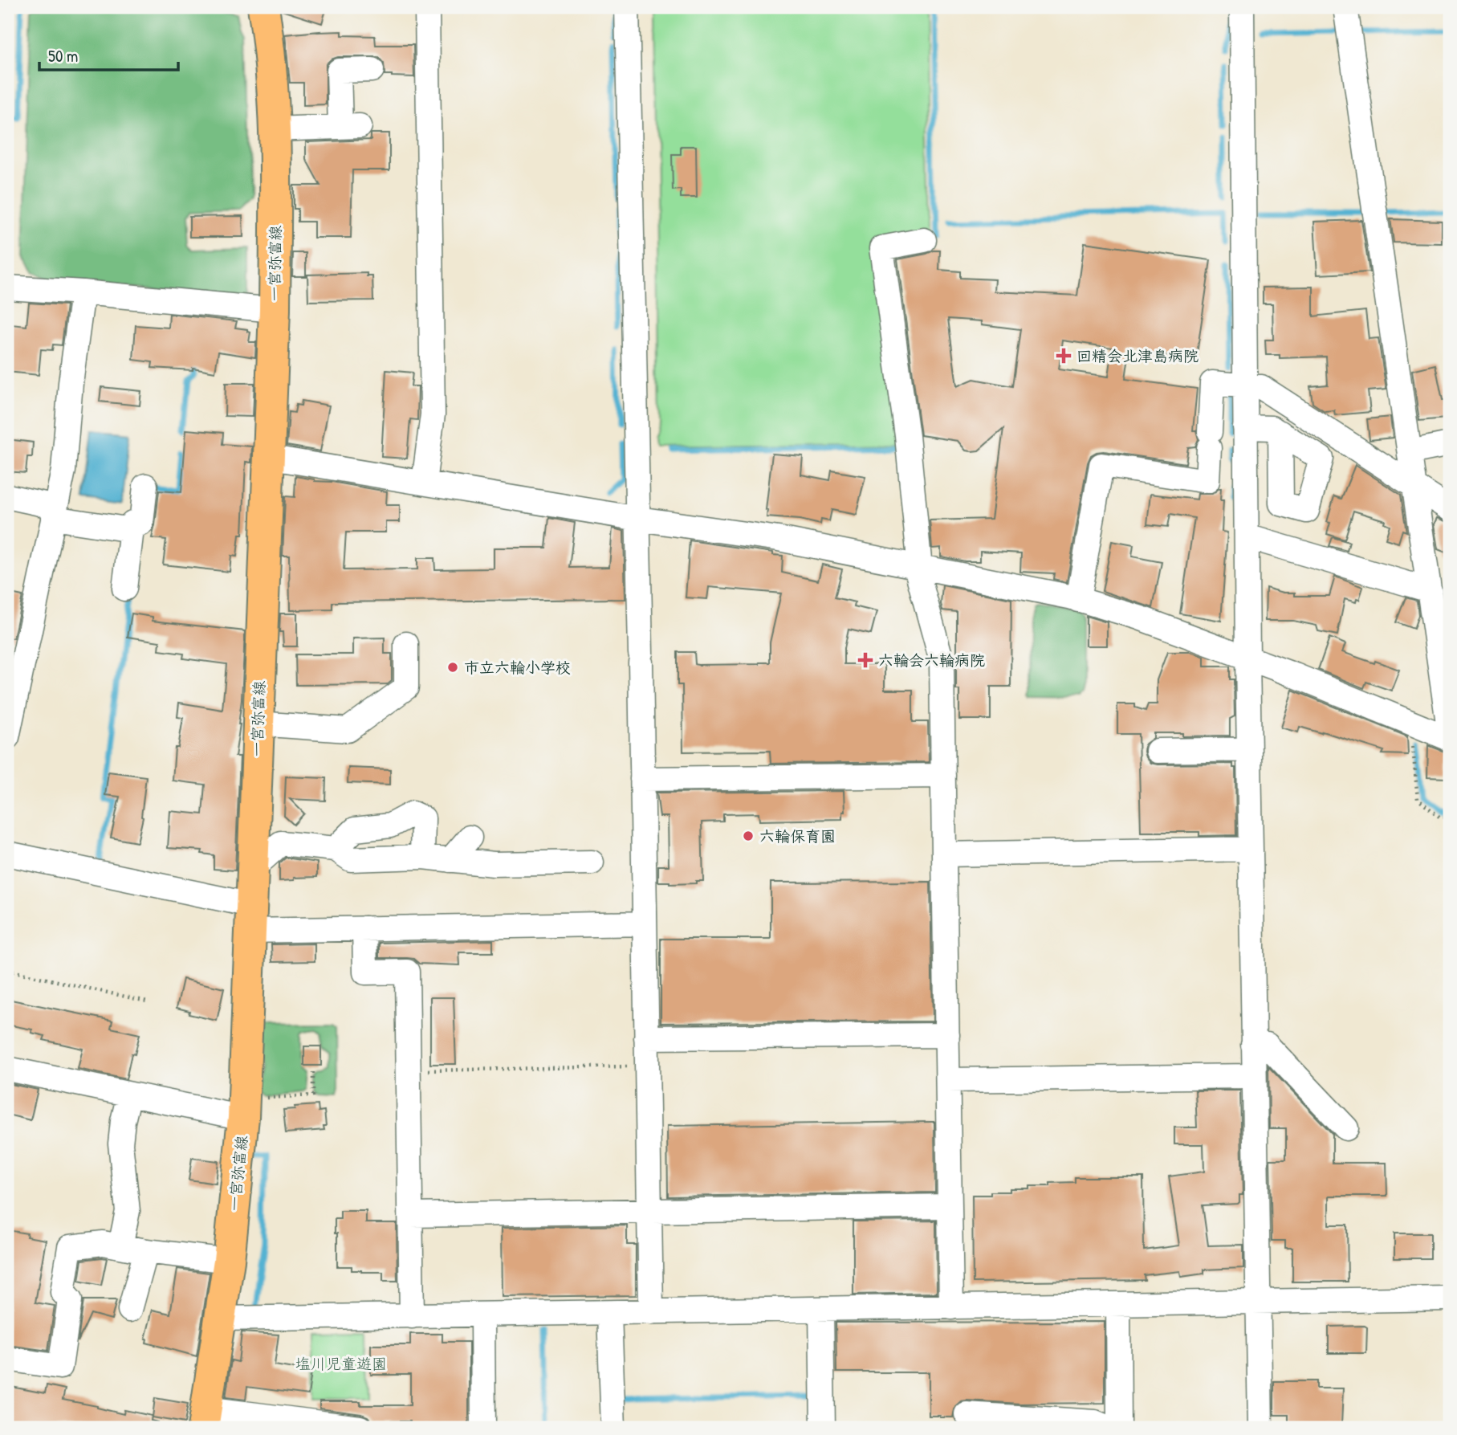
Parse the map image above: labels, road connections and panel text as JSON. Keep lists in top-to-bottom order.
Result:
{
  "streets": {
    "main road": ["一宮弥富線"]
  },
  "parks": ["塩川児童遊園"],
  "places": {
    "health": ["回精会北津島病院", "六輪会六輪病院"],
    "other": ["市立六輪小学校", "六輪保育園"]
  },
  "scale_bar": "50 m"
}
